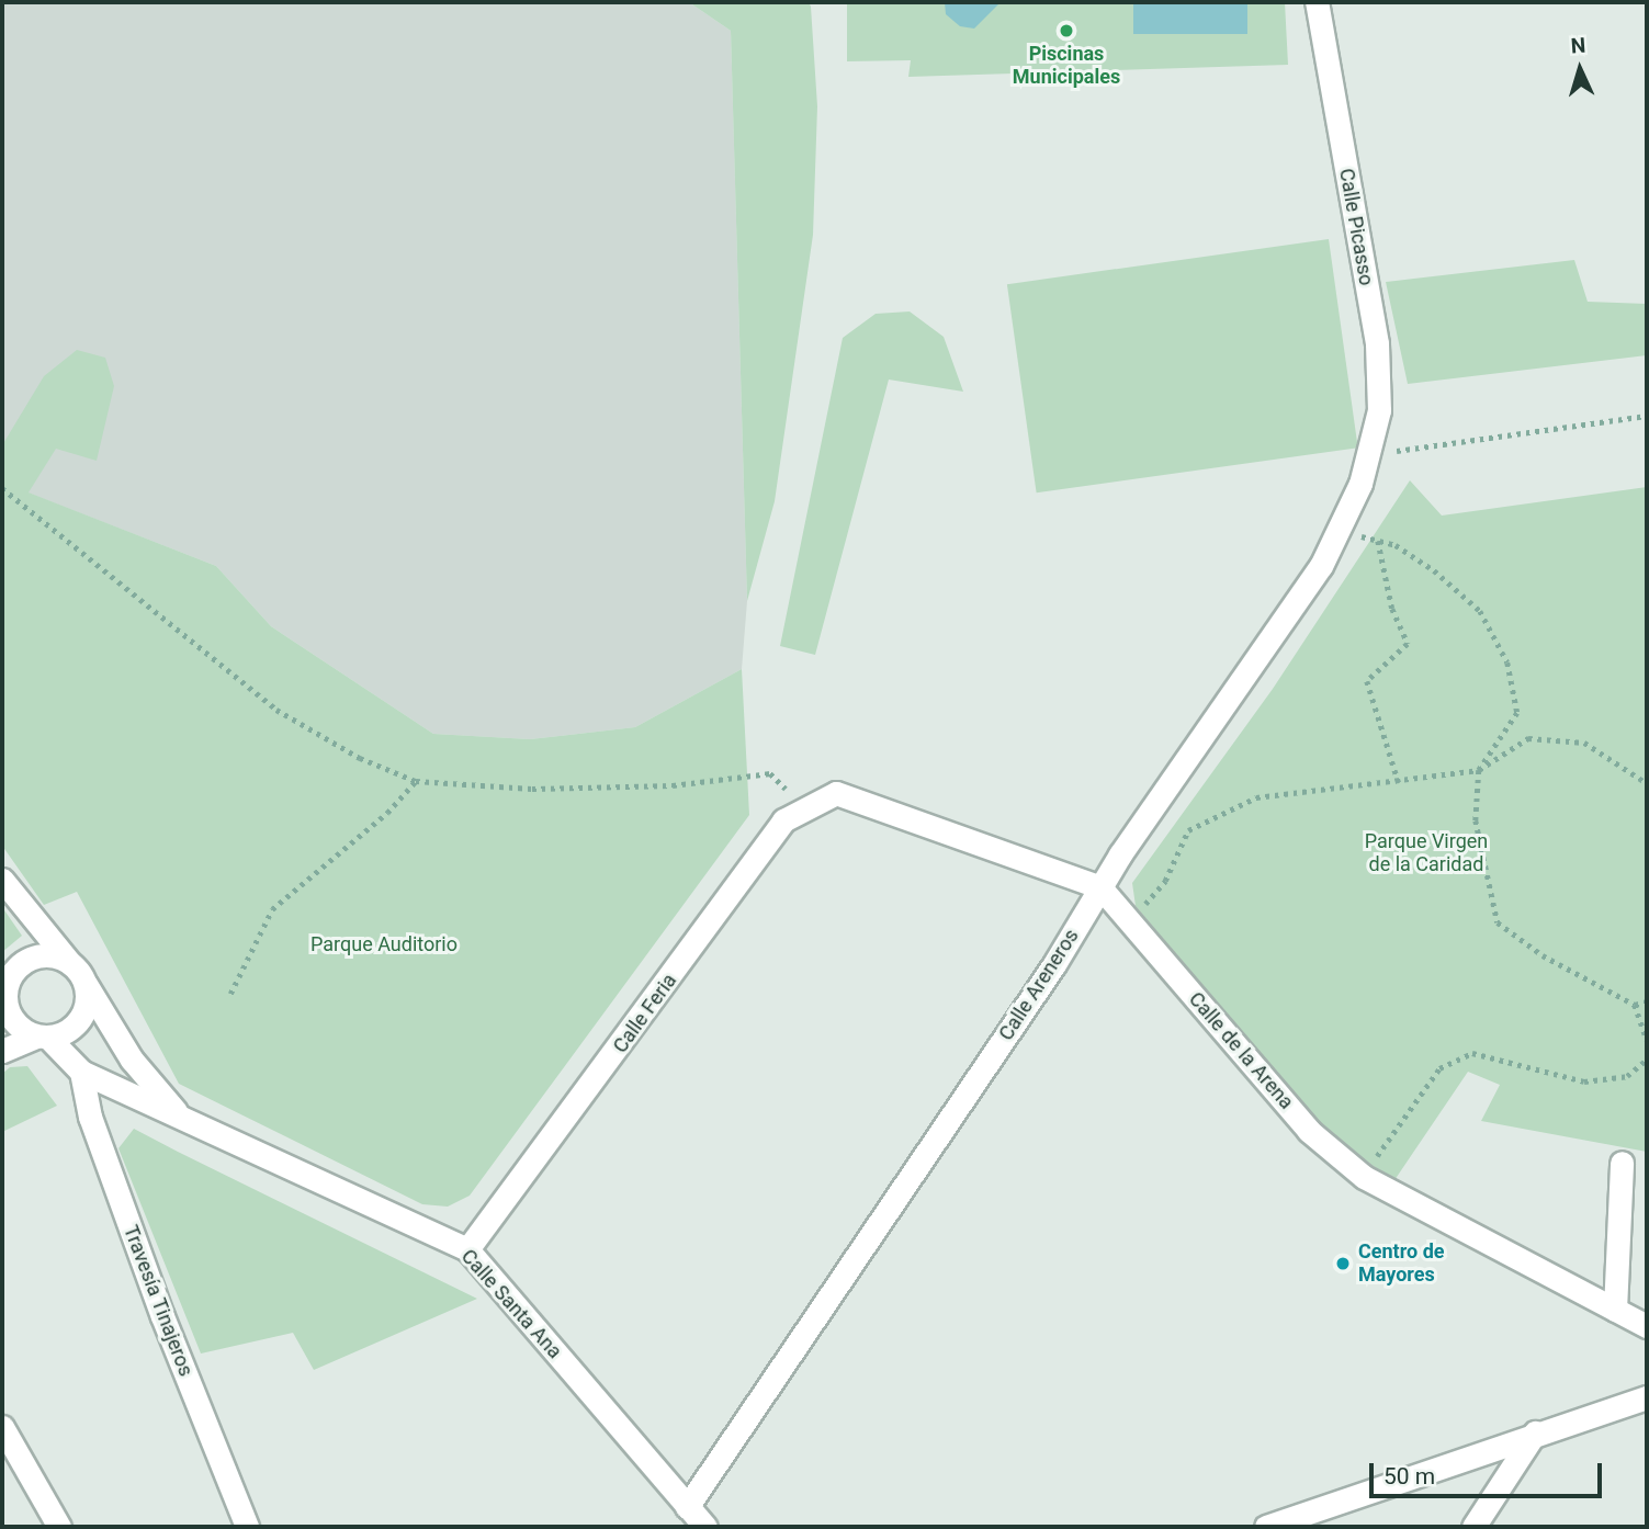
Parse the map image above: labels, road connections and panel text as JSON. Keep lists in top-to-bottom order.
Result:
{
  "streets": {
    "street": [
      "Calle Picasso",
      "Calle Areneros",
      "Calle Feria",
      "Calle de la Arena",
      "Travesía Tinajeros",
      "Calle Santa Ana"
    ]
  },
  "crossings": [
    ["Calle Picasso", "Calle Areneros"],
    ["Calle Areneros", "Calle Feria"],
    ["Calle Areneros", "Calle de la Arena"],
    ["Calle Areneros", "Calle Santa Ana"],
    ["Calle Feria", "Calle de la Arena"],
    ["Calle Feria", "Calle Santa Ana"],
    ["Travesía Tinajeros", "Calle Santa Ana"]
  ],
  "parks": ["Parque Virgen de la Caridad", "Parque Auditorio"],
  "places": ["Piscinas Municipales", "Centro de Mayores"],
  "scale_bar": "50 m",
  "north": "top"
}
